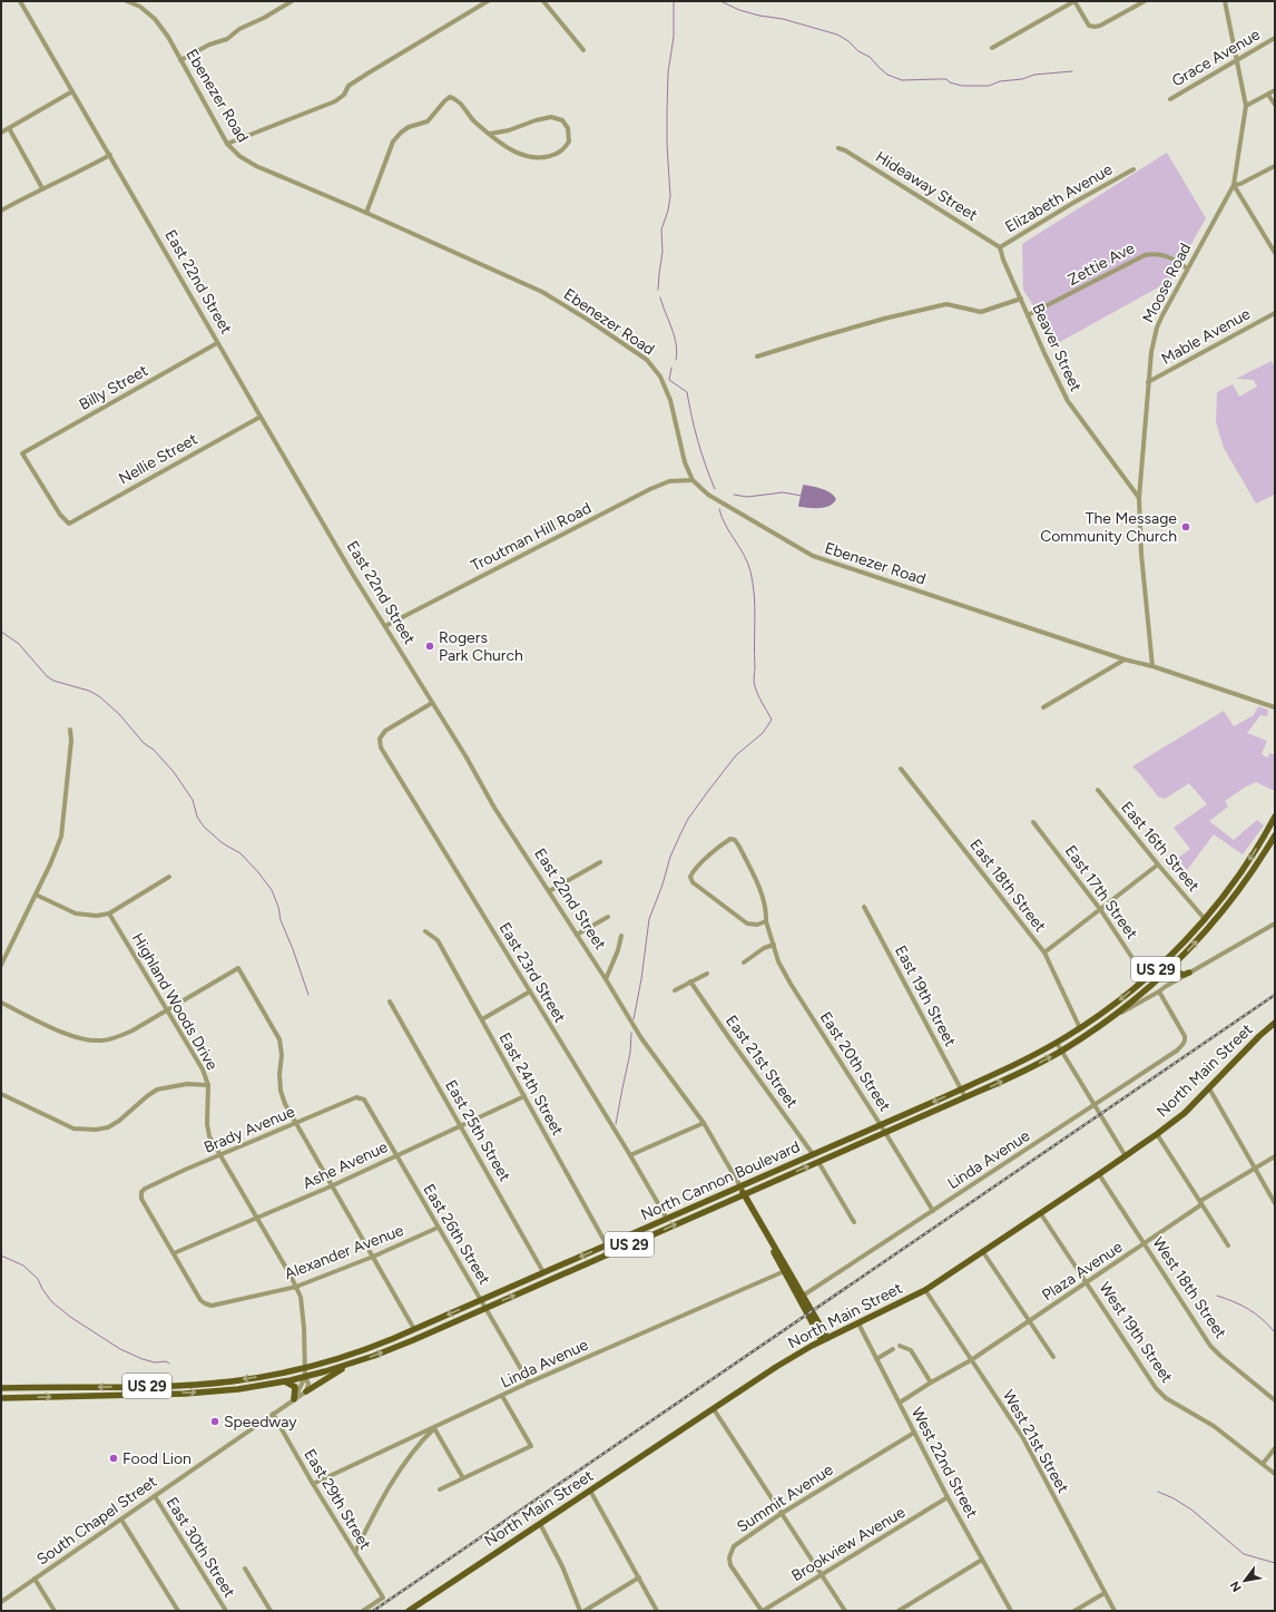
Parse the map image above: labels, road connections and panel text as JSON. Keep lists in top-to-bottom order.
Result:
{
  "streets": {
    "main road": [
      "East 22nd Street",
      "US 29",
      "North Main Street",
      "North Cannon Boulevard"
    ],
    "street": [
      "Grace Avenue",
      "Ebenezer Road",
      "Hideaway Street",
      "Elizabeth Avenue",
      "Zettie Ave",
      "Moose Road",
      "Mable Avenue",
      "Beaver Street",
      "Billy Street",
      "Nellie Street",
      "Troutman Hill Road",
      "East 16th Street",
      "East 18th Street",
      "East 17th Street",
      "East 23rd Street",
      "East 19th Street",
      "Highland Woods Drive",
      "East 21st Street",
      "East 20th Street",
      "East 24th Street",
      "Brady Avenue",
      "East 25th Street",
      "Linda Avenue",
      "Ashe Avenue",
      "East 26th Street",
      "Alexander Avenue",
      "Plaza Avenue",
      "West 18th Street",
      "West 19th Street",
      "West 21st Street",
      "West 22nd Street",
      "Summit Avenue",
      "East 29th Street",
      "South Chapel Street",
      "Brookview Avenue",
      "East 30th Street"
    ]
  },
  "crossings": [
    ["Grace Avenue", "Moose Road"],
    ["Ebenezer Road", "Moose Road"],
    ["Ebenezer Road", "Troutman Hill Road"],
    ["Hideaway Street", "Elizabeth Avenue"],
    ["Elizabeth Avenue", "Beaver Street"],
    ["Zettie Ave", "Moose Road"],
    ["Zettie Ave", "Beaver Street"],
    ["East 22nd Street", "Billy Street"],
    ["East 22nd Street", "Nellie Street"],
    ["East 22nd Street", "Troutman Hill Road"],
    ["East 22nd Street", "East 23rd Street"],
    ["East 22nd Street", "North Main Street"],
    ["East 22nd Street", "Linda Avenue"],
    ["East 22nd Street", "North Cannon Boulevard"],
    ["Moose Road", "Mable Avenue"],
    ["Moose Road", "Beaver Street"],
    ["Billy Street", "Nellie Street"],
    ["East 16th Street", "North Cannon Boulevard"],
    ["East 18th Street", "North Cannon Boulevard"],
    ["East 17th Street", "North Cannon Boulevard"],
    ["East 23rd Street", "North Cannon Boulevard"],
    ["East 19th Street", "North Cannon Boulevard"],
    ["Highland Woods Drive", "Brady Avenue"],
    ["Highland Woods Drive", "Ashe Avenue"],
    ["Highland Woods Drive", "Alexander Avenue"],
    ["Highland Woods Drive", "South Chapel Street"],
    ["East 21st Street", "North Cannon Boulevard"],
    ["East 20th Street", "Linda Avenue"],
    ["East 20th Street", "North Cannon Boulevard"],
    ["North Main Street", "West 18th Street"],
    ["North Main Street", "West 19th Street"],
    ["North Main Street", "West 21st Street"],
    ["North Main Street", "West 22nd Street"],
    ["East 24th Street", "Ashe Avenue"],
    ["East 24th Street", "North Cannon Boulevard"],
    ["Brady Avenue", "Ashe Avenue"],
    ["Brady Avenue", "East 26th Street"],
    ["Brady Avenue", "Alexander Avenue"],
    ["East 25th Street", "Ashe Avenue"],
    ["East 25th Street", "North Cannon Boulevard"],
    ["Linda Avenue", "East 26th Street"],
    ["Linda Avenue", "East 29th Street"],
    ["Ashe Avenue", "East 26th Street"],
    ["Ashe Avenue", "Alexander Avenue"],
    ["North Cannon Boulevard", "East 26th Street"],
    ["North Cannon Boulevard", "South Chapel Street"],
    ["East 26th Street", "Alexander Avenue"],
    ["Alexander Avenue", "South Chapel Street"],
    ["Plaza Avenue", "West 18th Street"],
    ["Plaza Avenue", "West 19th Street"],
    ["Plaza Avenue", "West 21st Street"],
    ["Plaza Avenue", "West 22nd Street"],
    ["West 22nd Street", "Summit Avenue"],
    ["West 22nd Street", "Brookview Avenue"],
    ["Summit Avenue", "Brookview Avenue"],
    ["East 29th Street", "South Chapel Street"],
    ["South Chapel Street", "East 30th Street"]
  ],
  "places": [
    "The Message Community Church",
    "Rogers Park Church",
    "Speedway",
    "Food Lion"
  ],
  "north": "bottom left"
}
